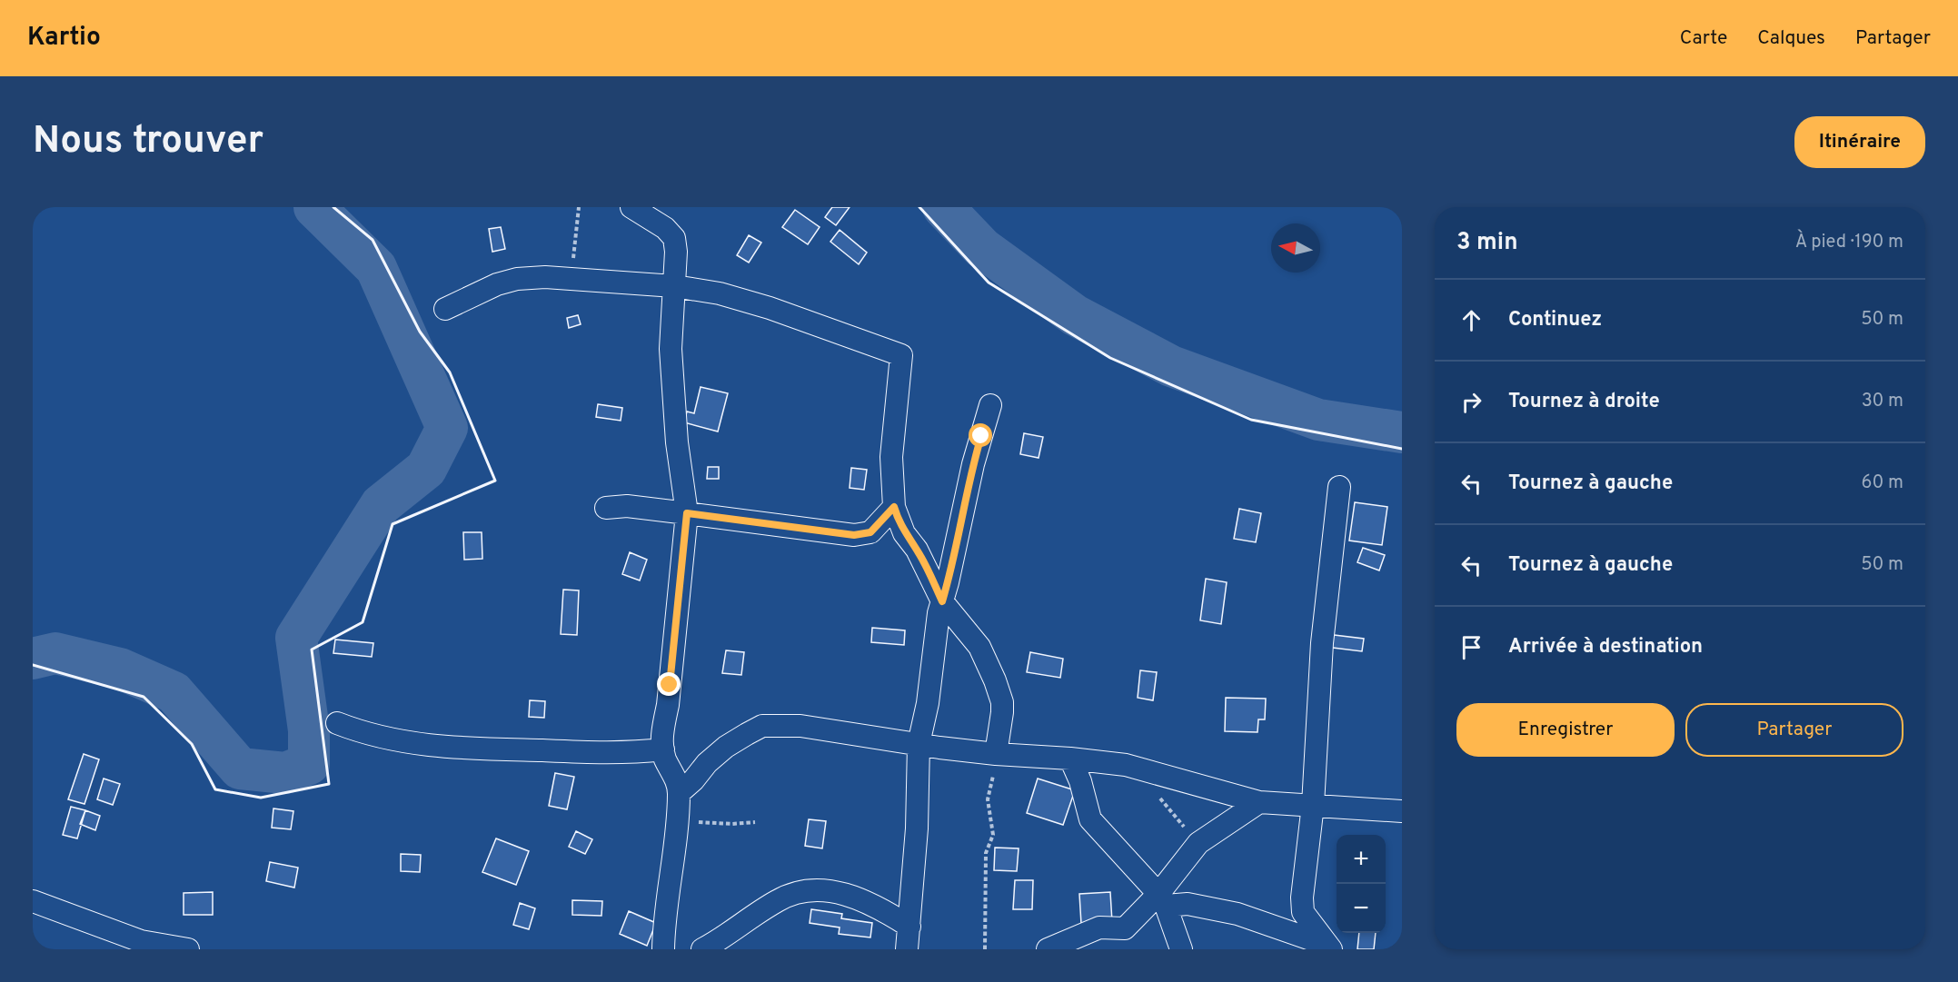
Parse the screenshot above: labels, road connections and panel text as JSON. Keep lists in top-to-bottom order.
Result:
{
  "north": "left",
  "page": {
    "header": "Kartio",
    "nav": ["Carte", "Calques", "Partager"],
    "buttons": [
      "Itinéraire",
      ["Enregistrer", "Partager"]
    ],
    "title": "Nous trouver",
    "heading": ["3 min", "À pied · 190 m"],
    "list": [
      ["Continuez", "50 m"],
      ["Tournez à droite", "30 m"],
      ["Tournez à gauche", "60 m"],
      ["Tournez à gauche", "50 m"],
      "Arrivée à destination"
    ],
    "map_buttons": ["+", "−"]
  }
}
